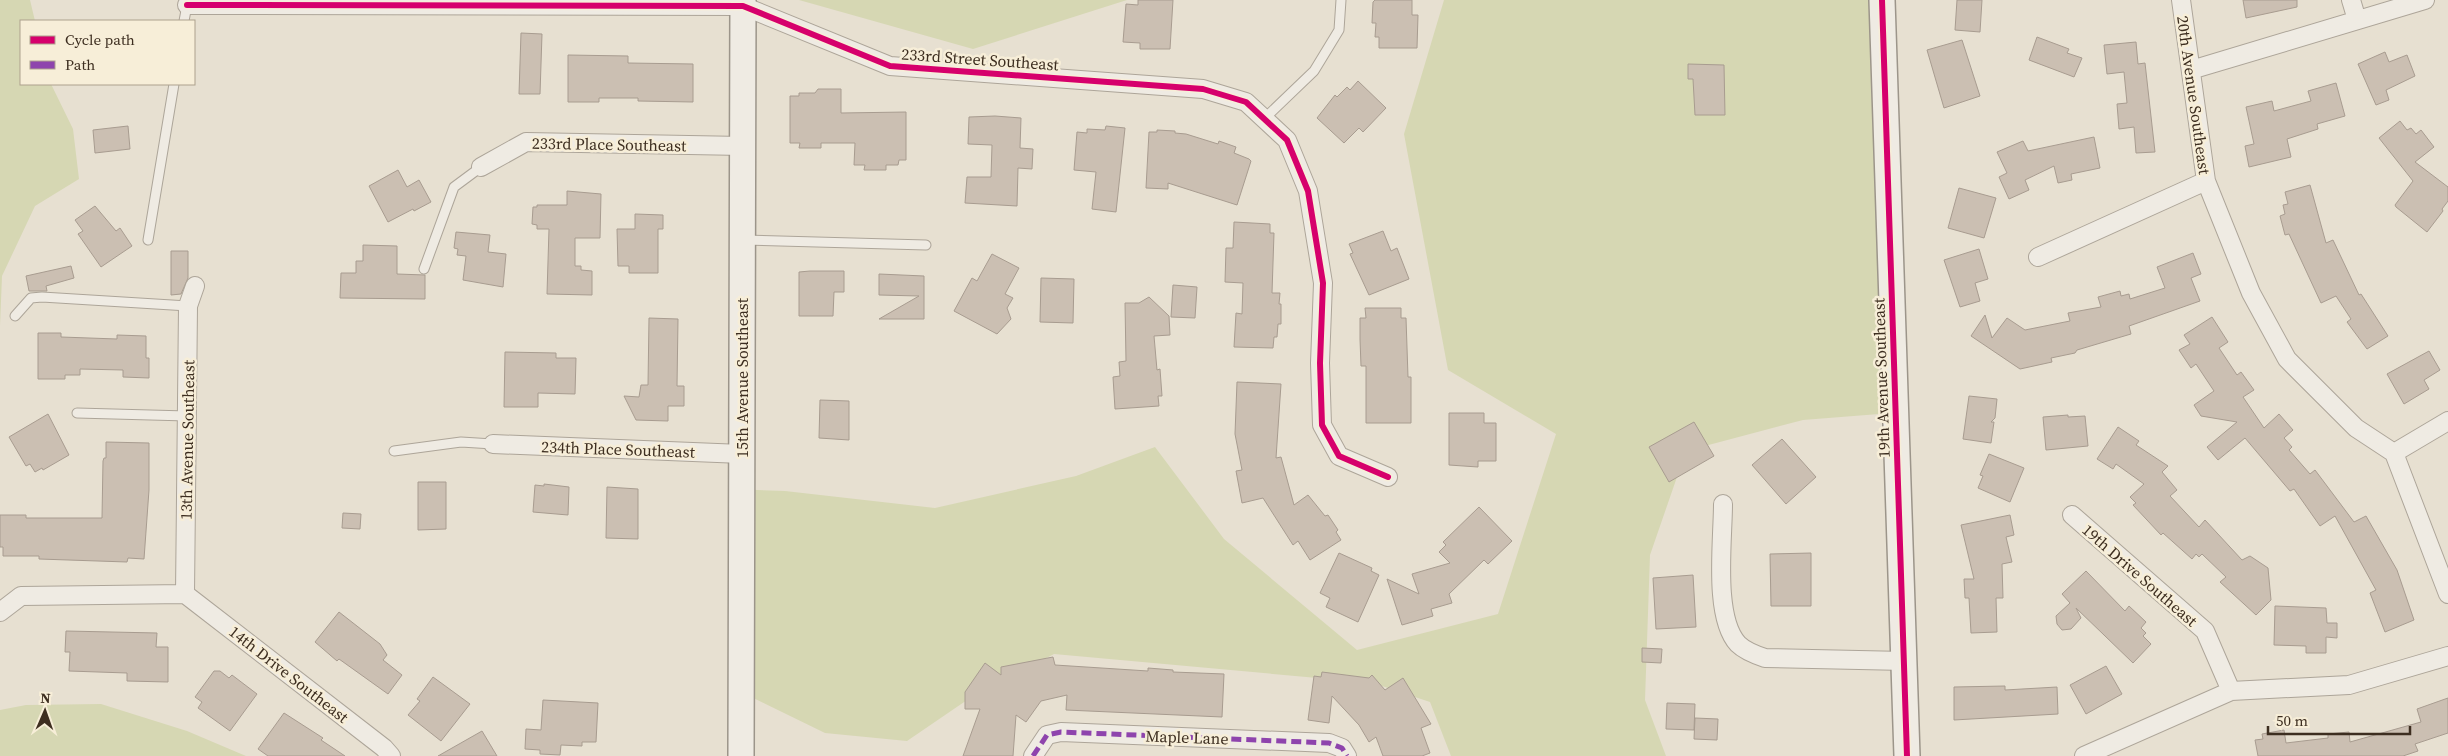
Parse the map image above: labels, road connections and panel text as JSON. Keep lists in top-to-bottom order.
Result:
{
  "streets": {
    "street": [
      "233rd Street Southeast",
      "20th Avenue Southeast",
      "233rd Place Southeast",
      "15th Avenue Southeast",
      "19th Avenue Southeast",
      "13th Avenue Southeast",
      "234th Place Southeast",
      "19th Drive Southeast",
      "14th Drive Southeast",
      "Maple Lane"
    ]
  },
  "crossings": [
    ["233rd Street Southeast", "15th Avenue Southeast"],
    ["233rd Place Southeast", "15th Avenue Southeast"],
    ["15th Avenue Southeast", "234th Place Southeast"],
    ["13th Avenue Southeast", "14th Drive Southeast"]
  ],
  "legend": ["Cycle path", "Path"],
  "scale_bar": "50 m",
  "north": "top"
}
